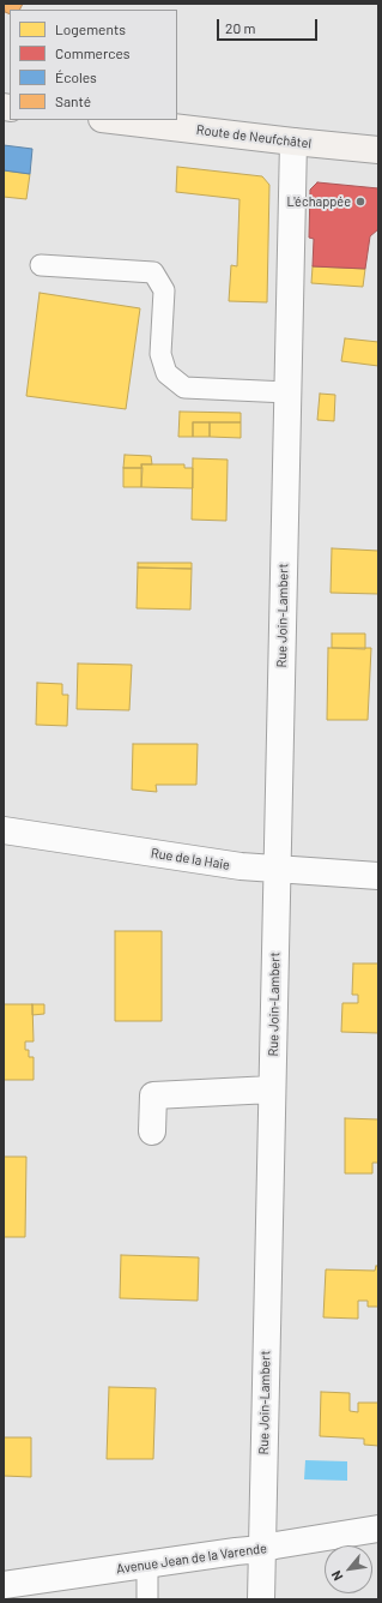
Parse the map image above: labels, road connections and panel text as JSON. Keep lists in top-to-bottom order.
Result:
{
  "streets": {
    "main road": ["Route de Neufchâtel"],
    "street": ["Rue Join-Lambert", "Rue de la Haie", "Avenue Jean de la Varende"]
  },
  "crossings": [
    ["Route de Neufchâtel", "Rue Join-Lambert"],
    ["Rue Join-Lambert", "Rue de la Haie"],
    ["Rue Join-Lambert", "Avenue Jean de la Varende"]
  ],
  "places": ["L'échappée"],
  "legend": [
    "Logements",
    "Commerces",
    "Écoles",
    "Santé"
  ],
  "scale_bar": "20 m",
  "north": "bottom left"
}
